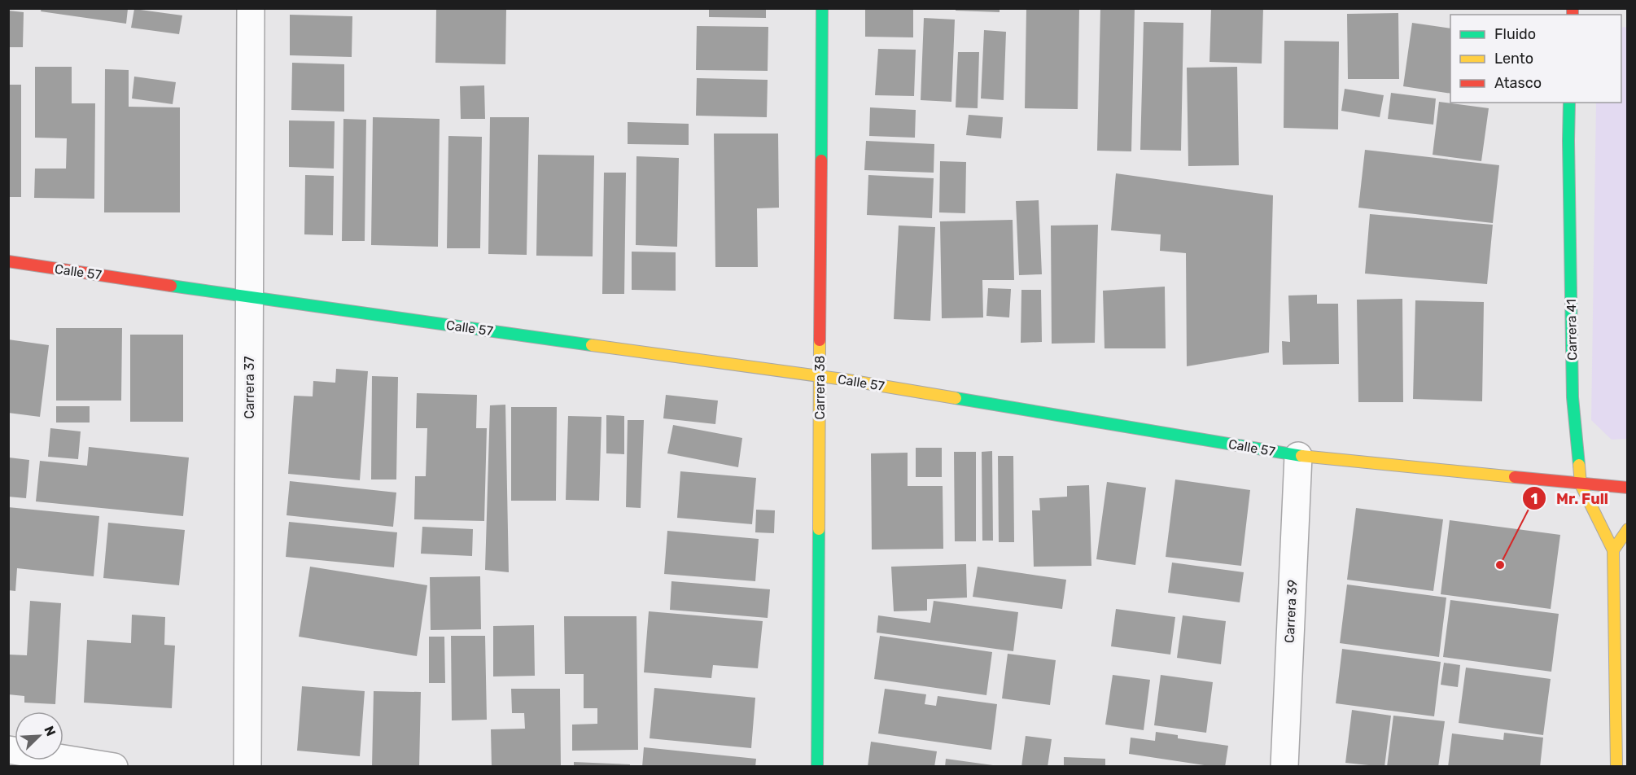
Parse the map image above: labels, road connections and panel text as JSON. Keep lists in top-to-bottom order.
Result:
{
  "streets": {
    "street": [
      "Calle 57",
      "Carrera 41",
      "Carrera 37",
      "Carrera 38",
      "Carrera 39"
    ]
  },
  "crossings": [
    ["Calle 57", "Carrera 41"],
    ["Calle 57", "Carrera 37"],
    ["Calle 57", "Carrera 38"],
    ["Calle 57", "Carrera 39"]
  ],
  "places": ["Mr. Full"],
  "legend": ["Fluido", "Lento", "Atasco"],
  "north": "top right"
}
